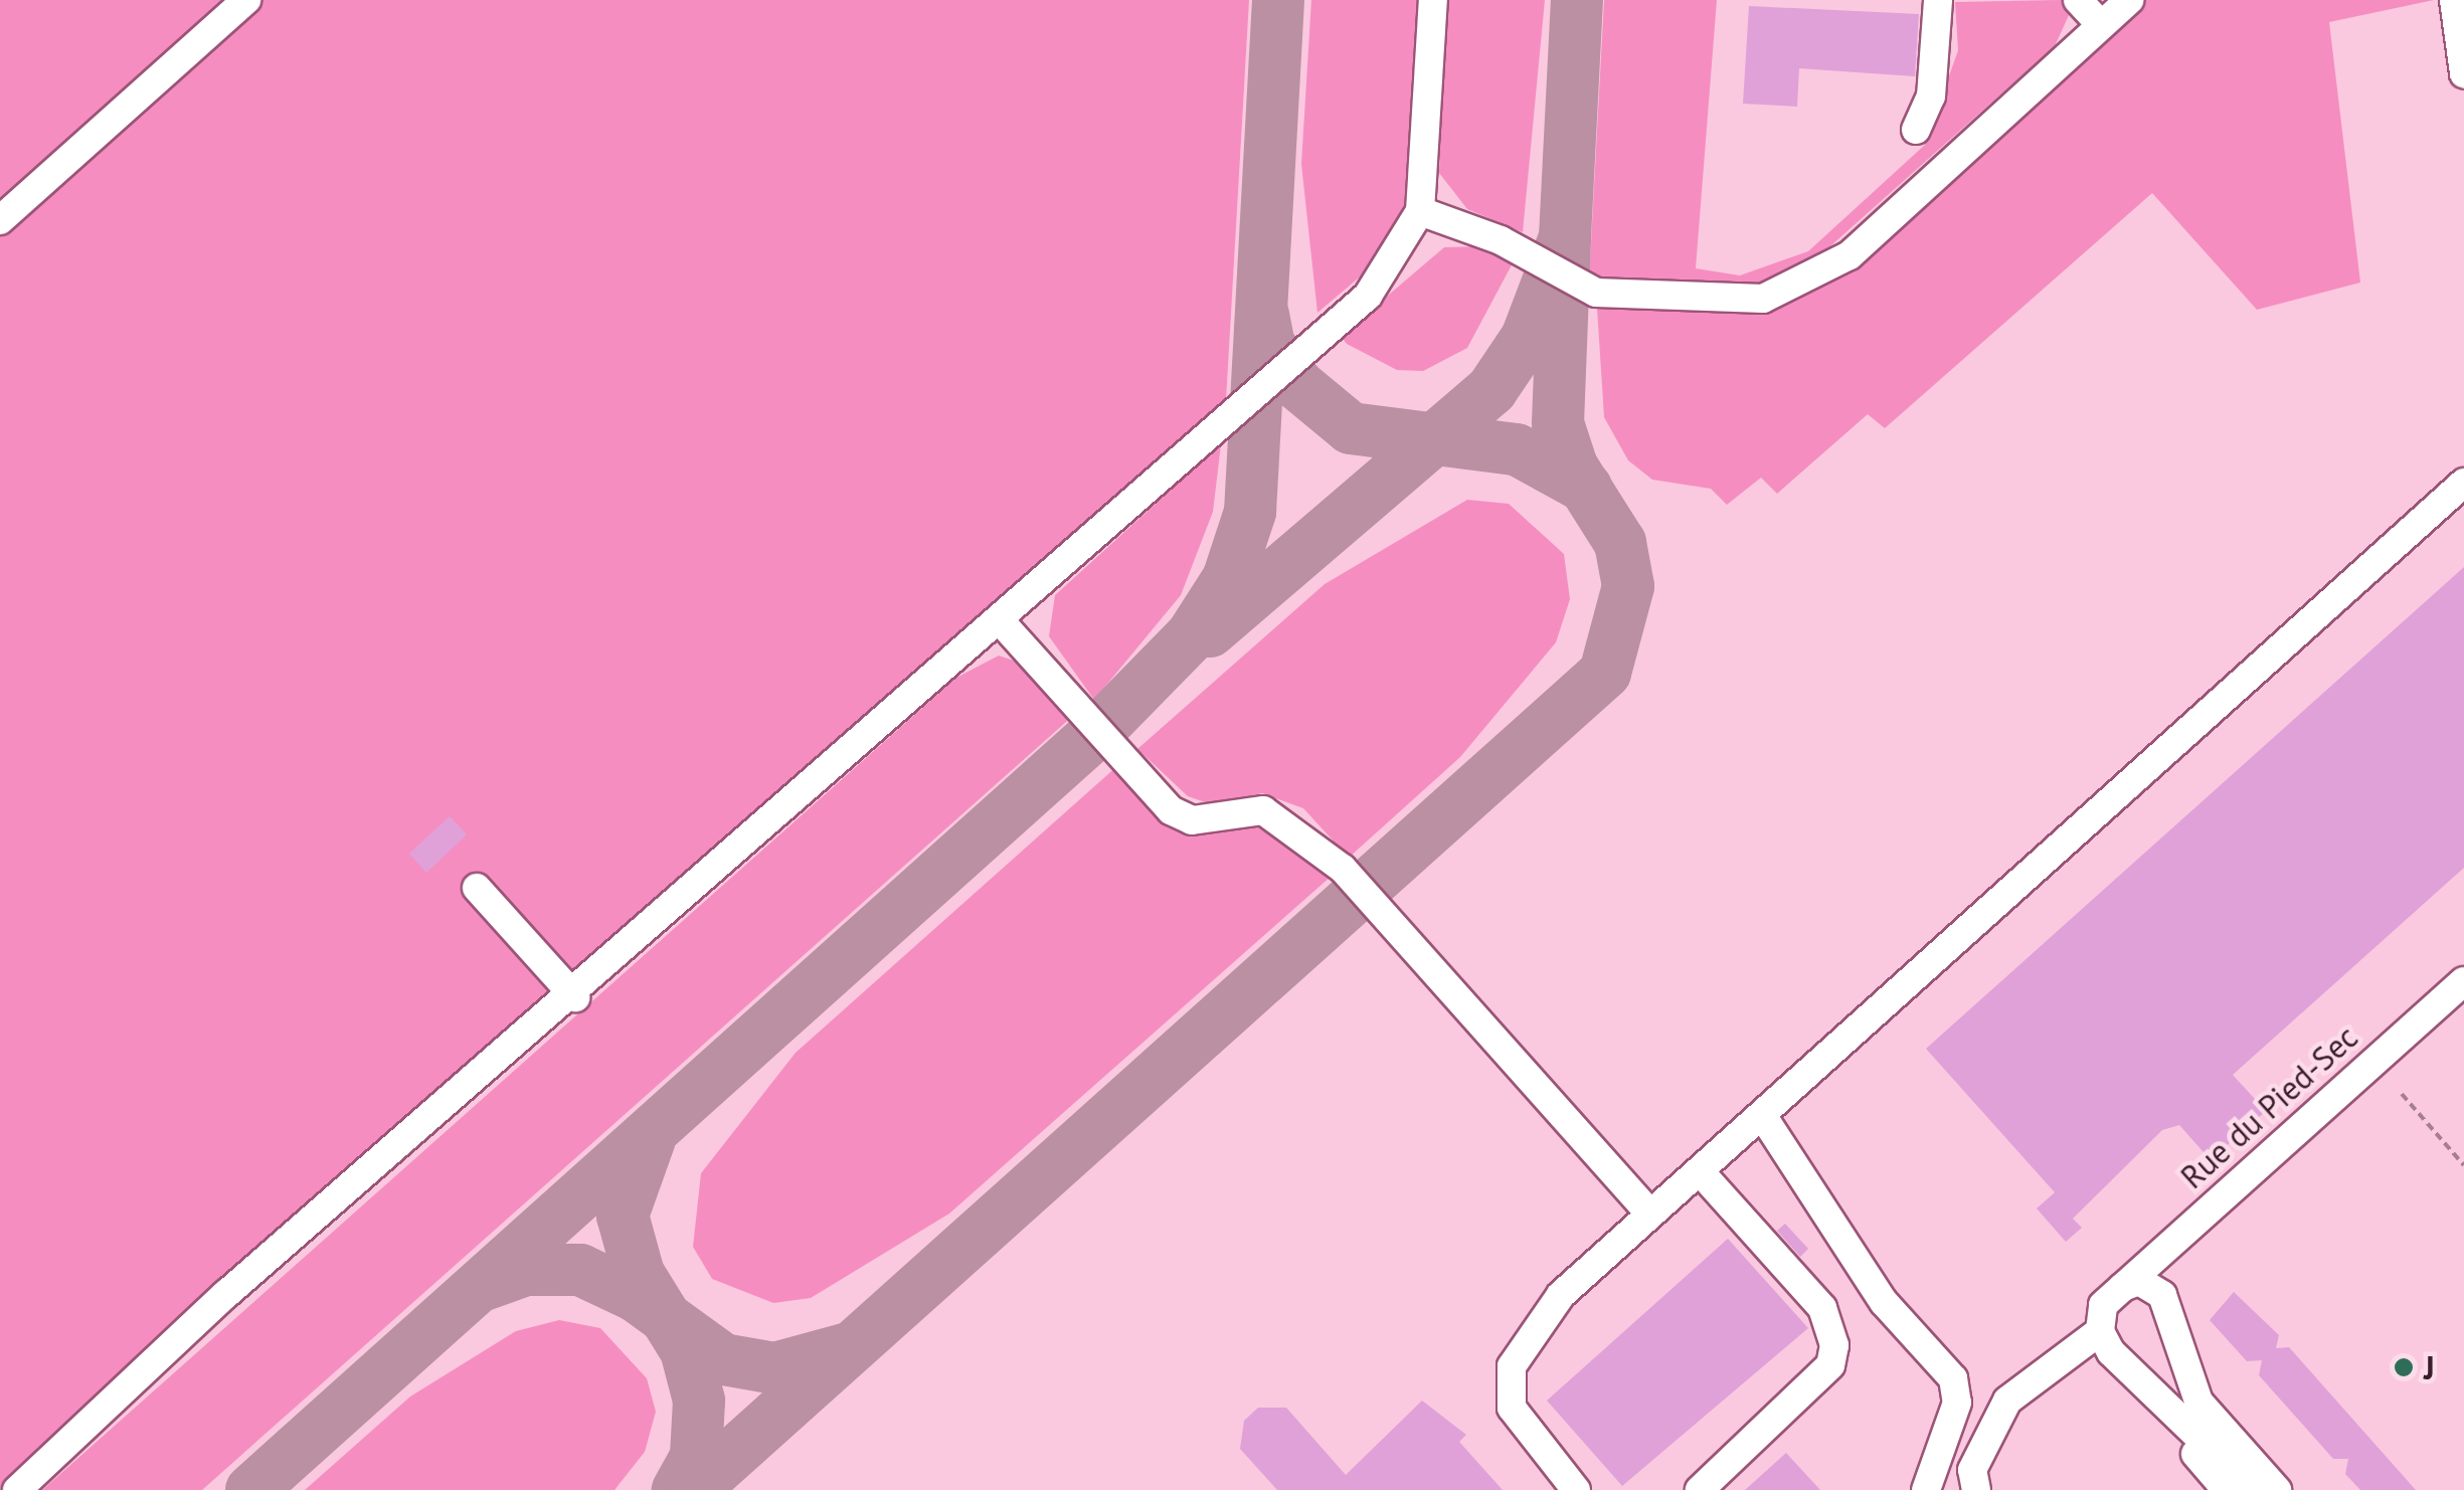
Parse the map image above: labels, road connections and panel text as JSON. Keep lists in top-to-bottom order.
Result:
{
  "streets": {
    "street": ["Rue du Pied-Sec"]
  },
  "places": ["J"]
}
